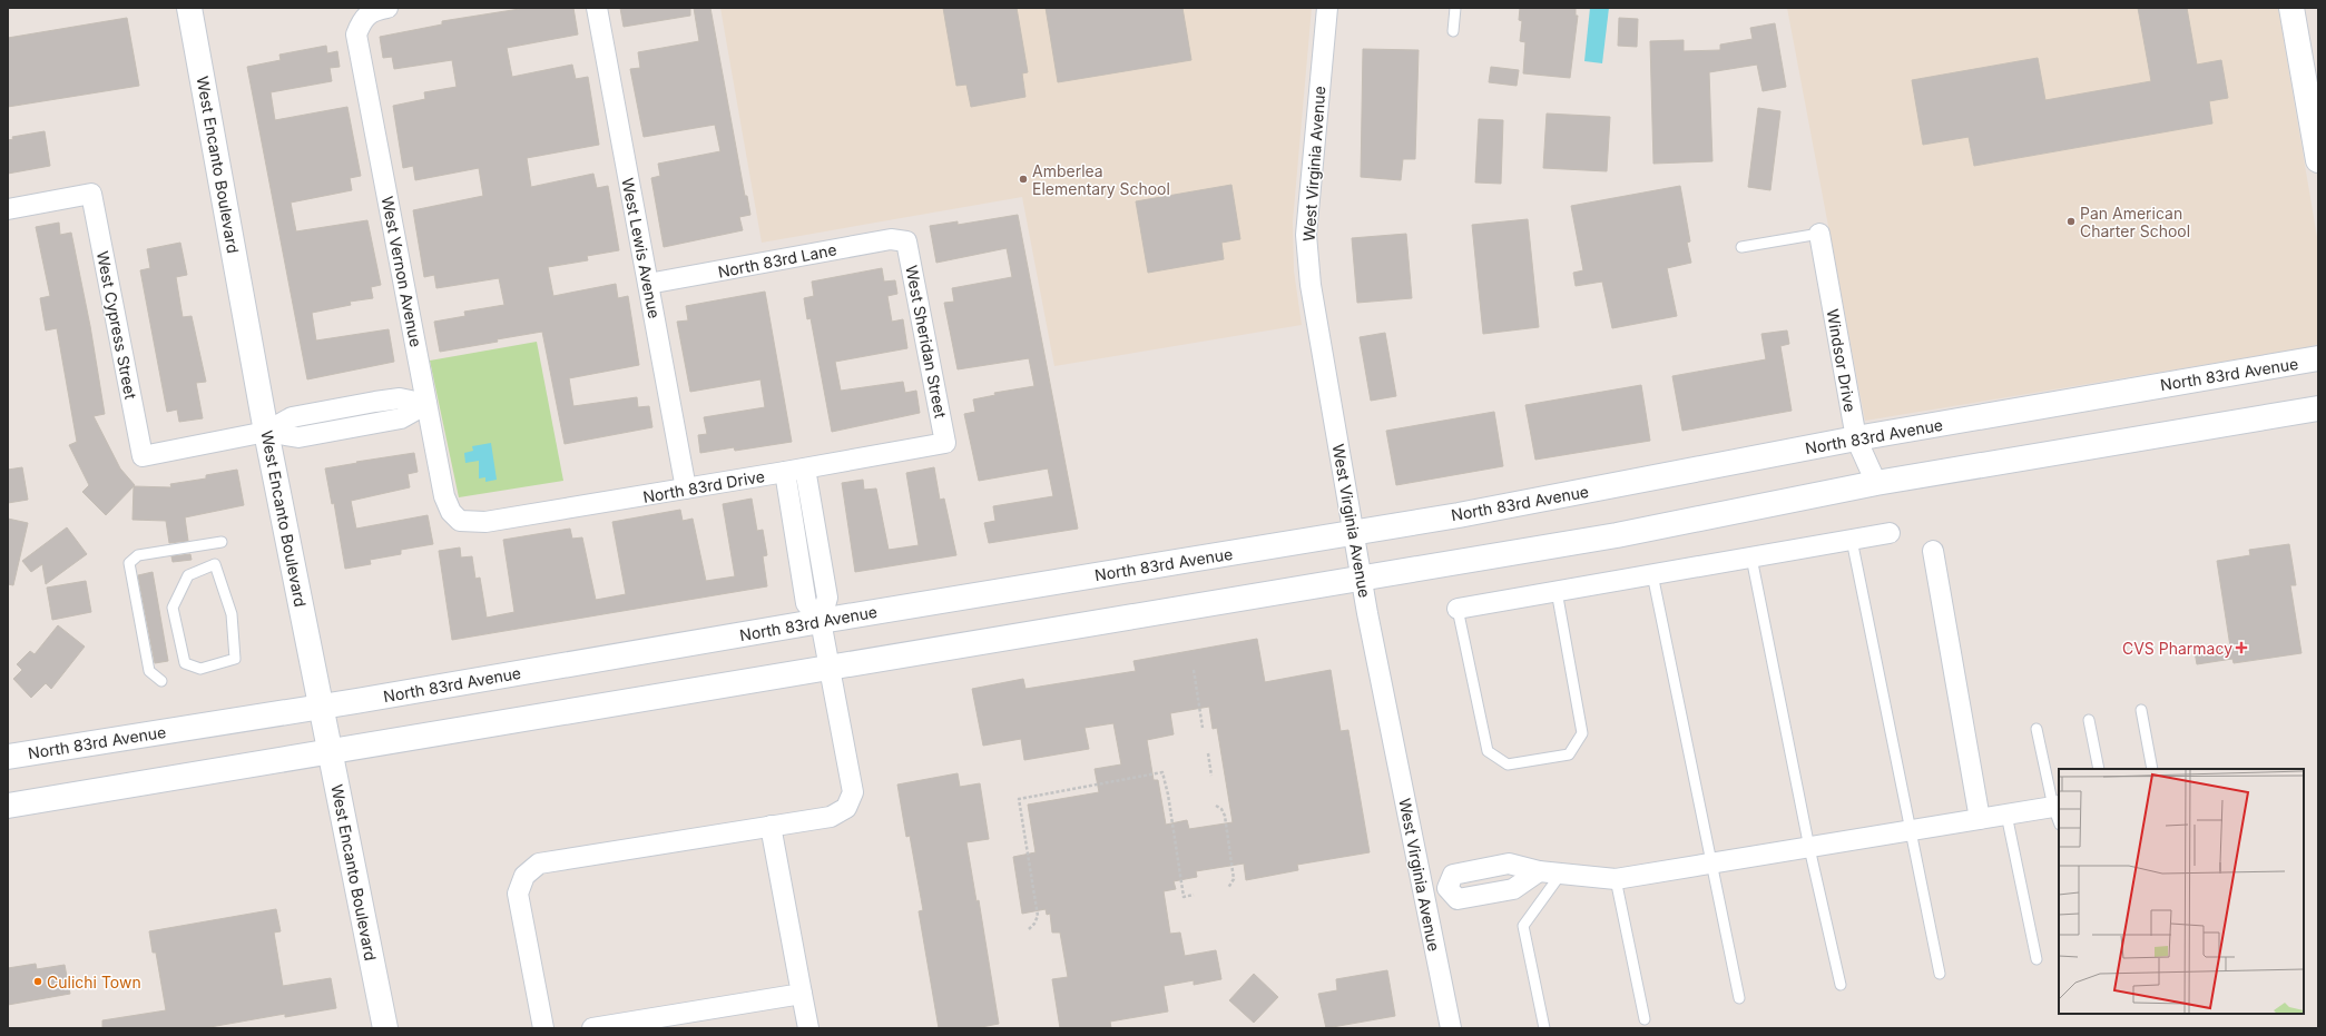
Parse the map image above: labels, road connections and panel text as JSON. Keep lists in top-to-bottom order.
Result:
{
  "streets": {
    "main road": ["West Encanto Boulevard", "North 83rd Avenue"],
    "street": [
      "West Virginia Avenue",
      "West Lewis Avenue",
      "North 83rd Lane",
      "West Vernon Avenue",
      "West Cypress Street",
      "West Sheridan Street",
      "Windsor Drive",
      "North 83rd Drive"
    ]
  },
  "crossings": [
    ["West Virginia Avenue", "North 83rd Avenue"],
    ["West Encanto Boulevard", "West Cypress Street"],
    ["West Encanto Boulevard", "North 83rd Avenue"],
    ["West Lewis Avenue", "North 83rd Lane"],
    ["West Lewis Avenue", "North 83rd Drive"],
    ["North 83rd Lane", "West Sheridan Street"],
    ["West Vernon Avenue", "North 83rd Drive"],
    ["West Sheridan Street", "North 83rd Drive"],
    ["Windsor Drive", "North 83rd Avenue"]
  ],
  "places": {
    "other": ["Amberlea Elementary School", "Pan American Charter School", "Culichi Town"],
    "health": ["CVS Pharmacy"]
  }
}
